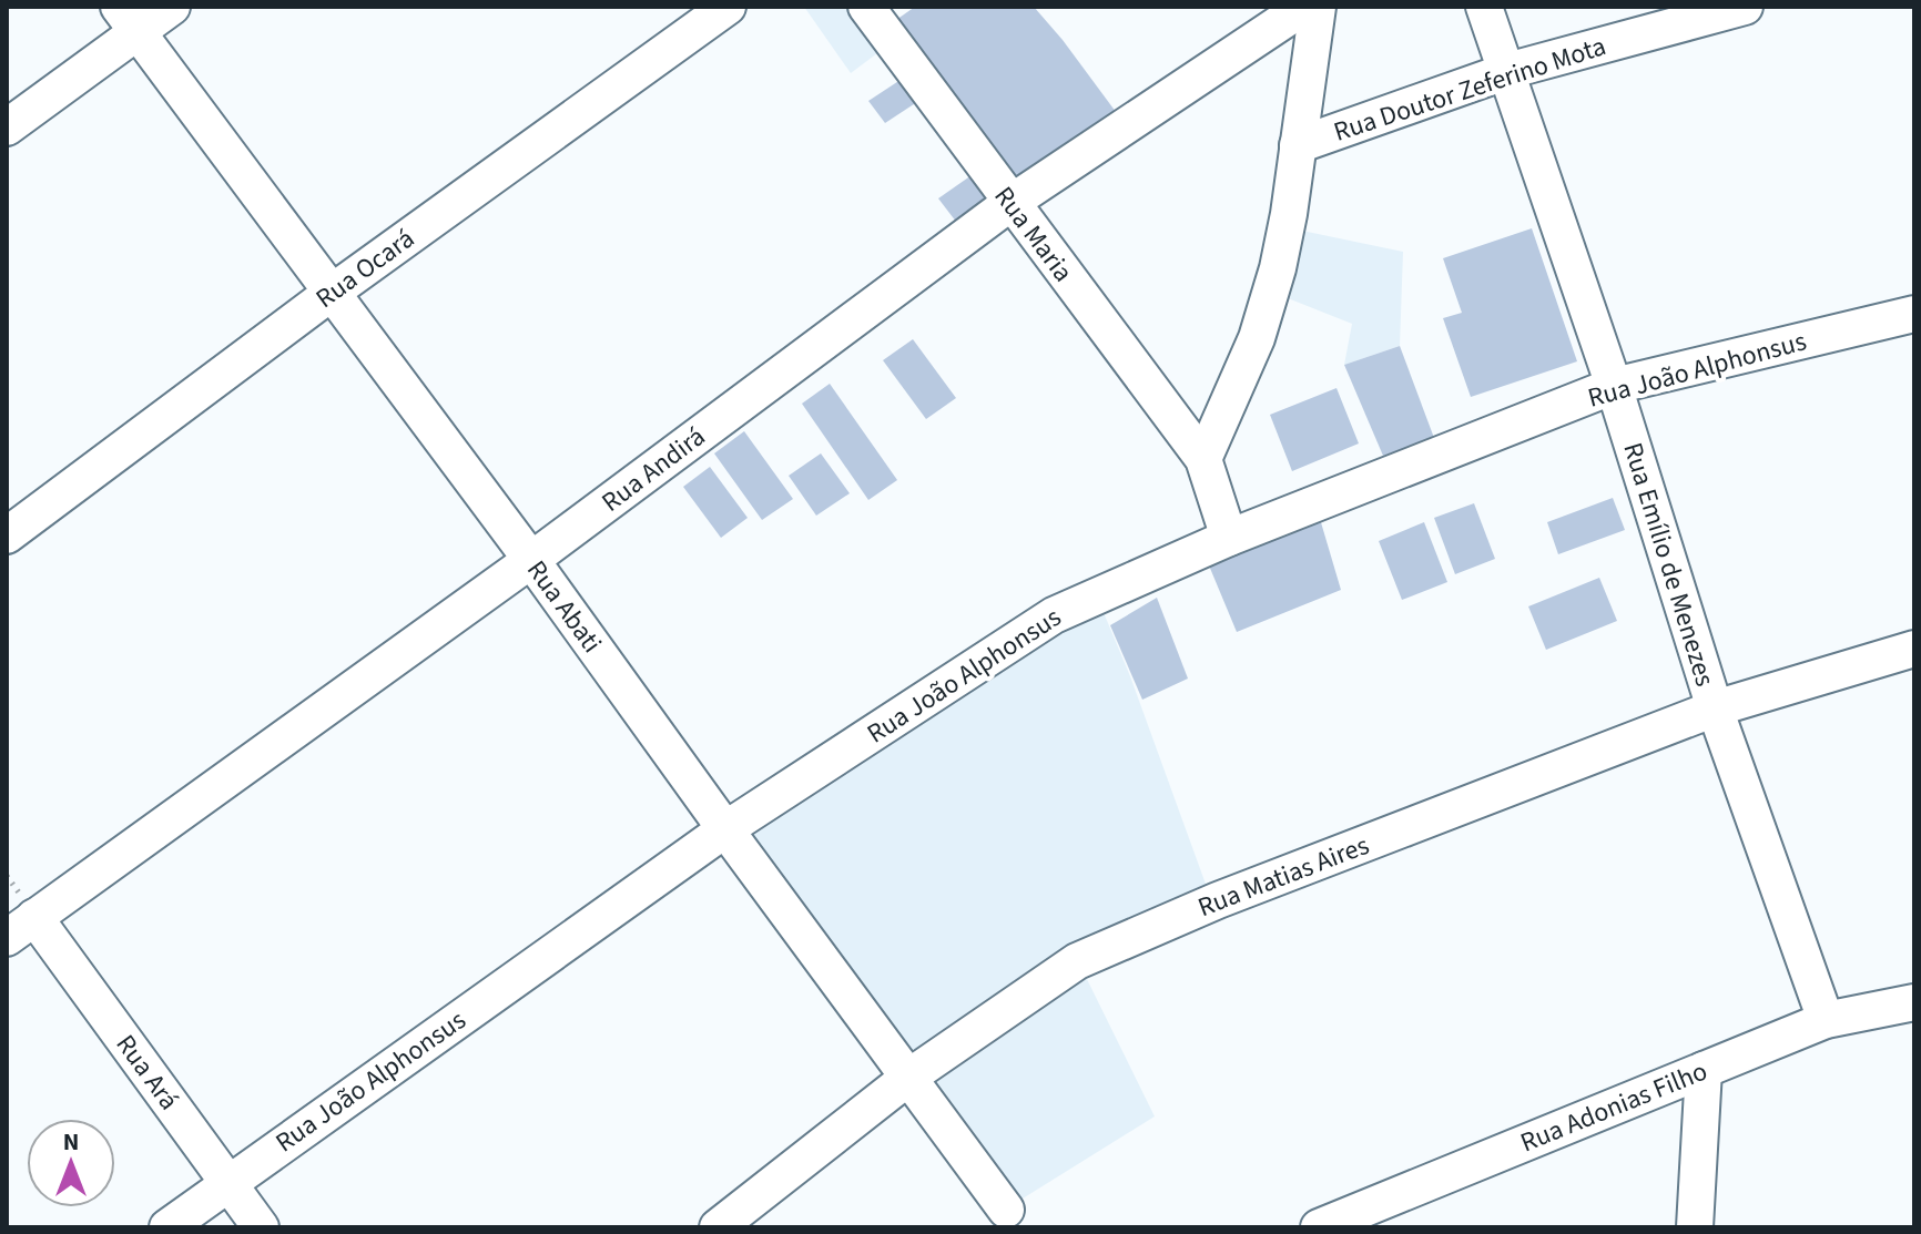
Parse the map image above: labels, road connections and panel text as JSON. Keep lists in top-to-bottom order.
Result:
{
  "streets": {
    "street": [
      "Rua Doutor Zeferino Mota",
      "Rua Maria",
      "Rua Ocará",
      "Rua João Alphonsus",
      "Rua Andirá",
      "Rua Emílio de Menezes",
      "Rua Abati",
      "Rua Matias Aires",
      "Rua Ará",
      "Rua Adonias Filho"
    ]
  },
  "crossings": [
    ["Rua Doutor Zeferino Mota", "Rua Emílio de Menezes"],
    ["Rua Maria", "Rua João Alphonsus"],
    ["Rua Maria", "Rua Andirá"],
    ["Rua Ocará", "Rua Abati"],
    ["Rua João Alphonsus", "Rua Emílio de Menezes"],
    ["Rua João Alphonsus", "Rua Abati"],
    ["Rua João Alphonsus", "Rua Ará"],
    ["Rua Andirá", "Rua Abati"],
    ["Rua Andirá", "Rua Ará"],
    ["Rua Emílio de Menezes", "Rua Matias Aires"],
    ["Rua Emílio de Menezes", "Rua Adonias Filho"],
    ["Rua Abati", "Rua Matias Aires"]
  ],
  "north": "top"
}
